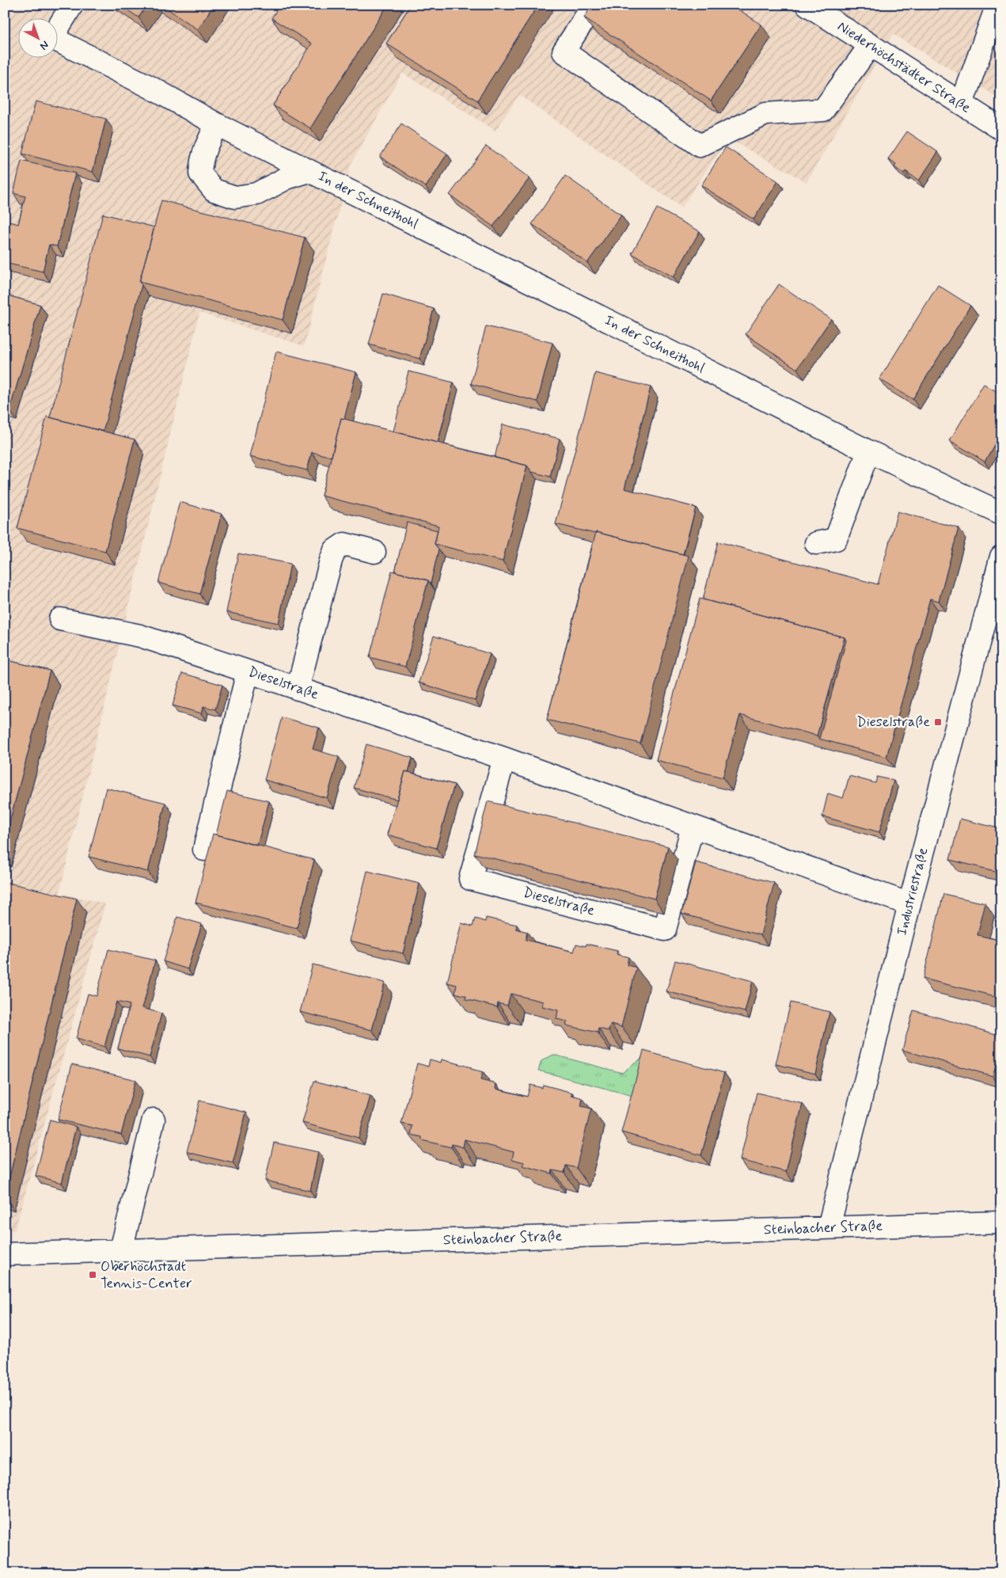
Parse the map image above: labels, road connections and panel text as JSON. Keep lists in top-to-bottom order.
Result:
{
  "streets": {
    "street": [
      "Niederhöchstädter Straße",
      "In der Schneithohl",
      "Dieselstraße",
      "Industriestraße",
      "Steinbacher Straße"
    ]
  },
  "crossings": [
    ["Dieselstraße", "Industriestraße"],
    ["Industriestraße", "Steinbacher Straße"]
  ],
  "places": {
    "transit": ["Dieselstraße", "Oberhöchstadt Tennis-Center"]
  },
  "north": "bottom right"
}
